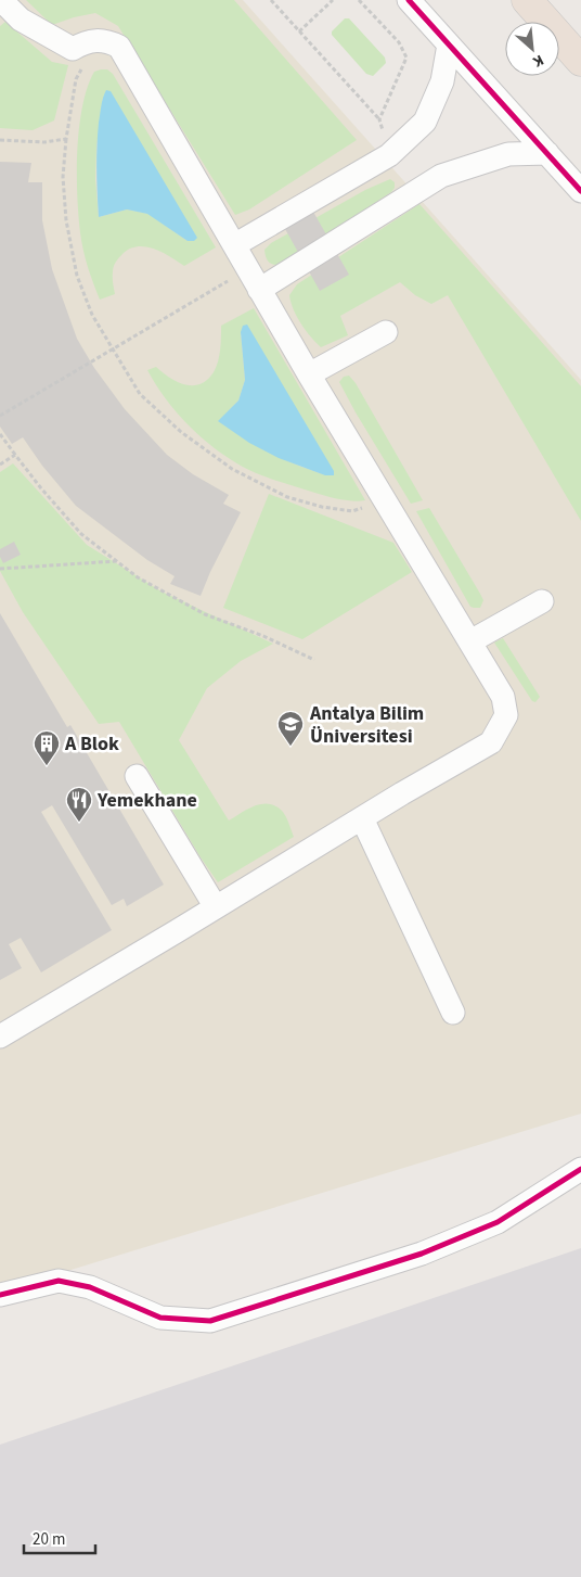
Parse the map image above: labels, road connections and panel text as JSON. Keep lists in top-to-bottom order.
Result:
{
  "places": {
    "school or university": ["Antalya Bilim Üniversitesi"],
    "building": ["A Blok"],
    "restaurant": ["Yemekhane"]
  },
  "scale_bar": "20 m",
  "north": "bottom right"
}
